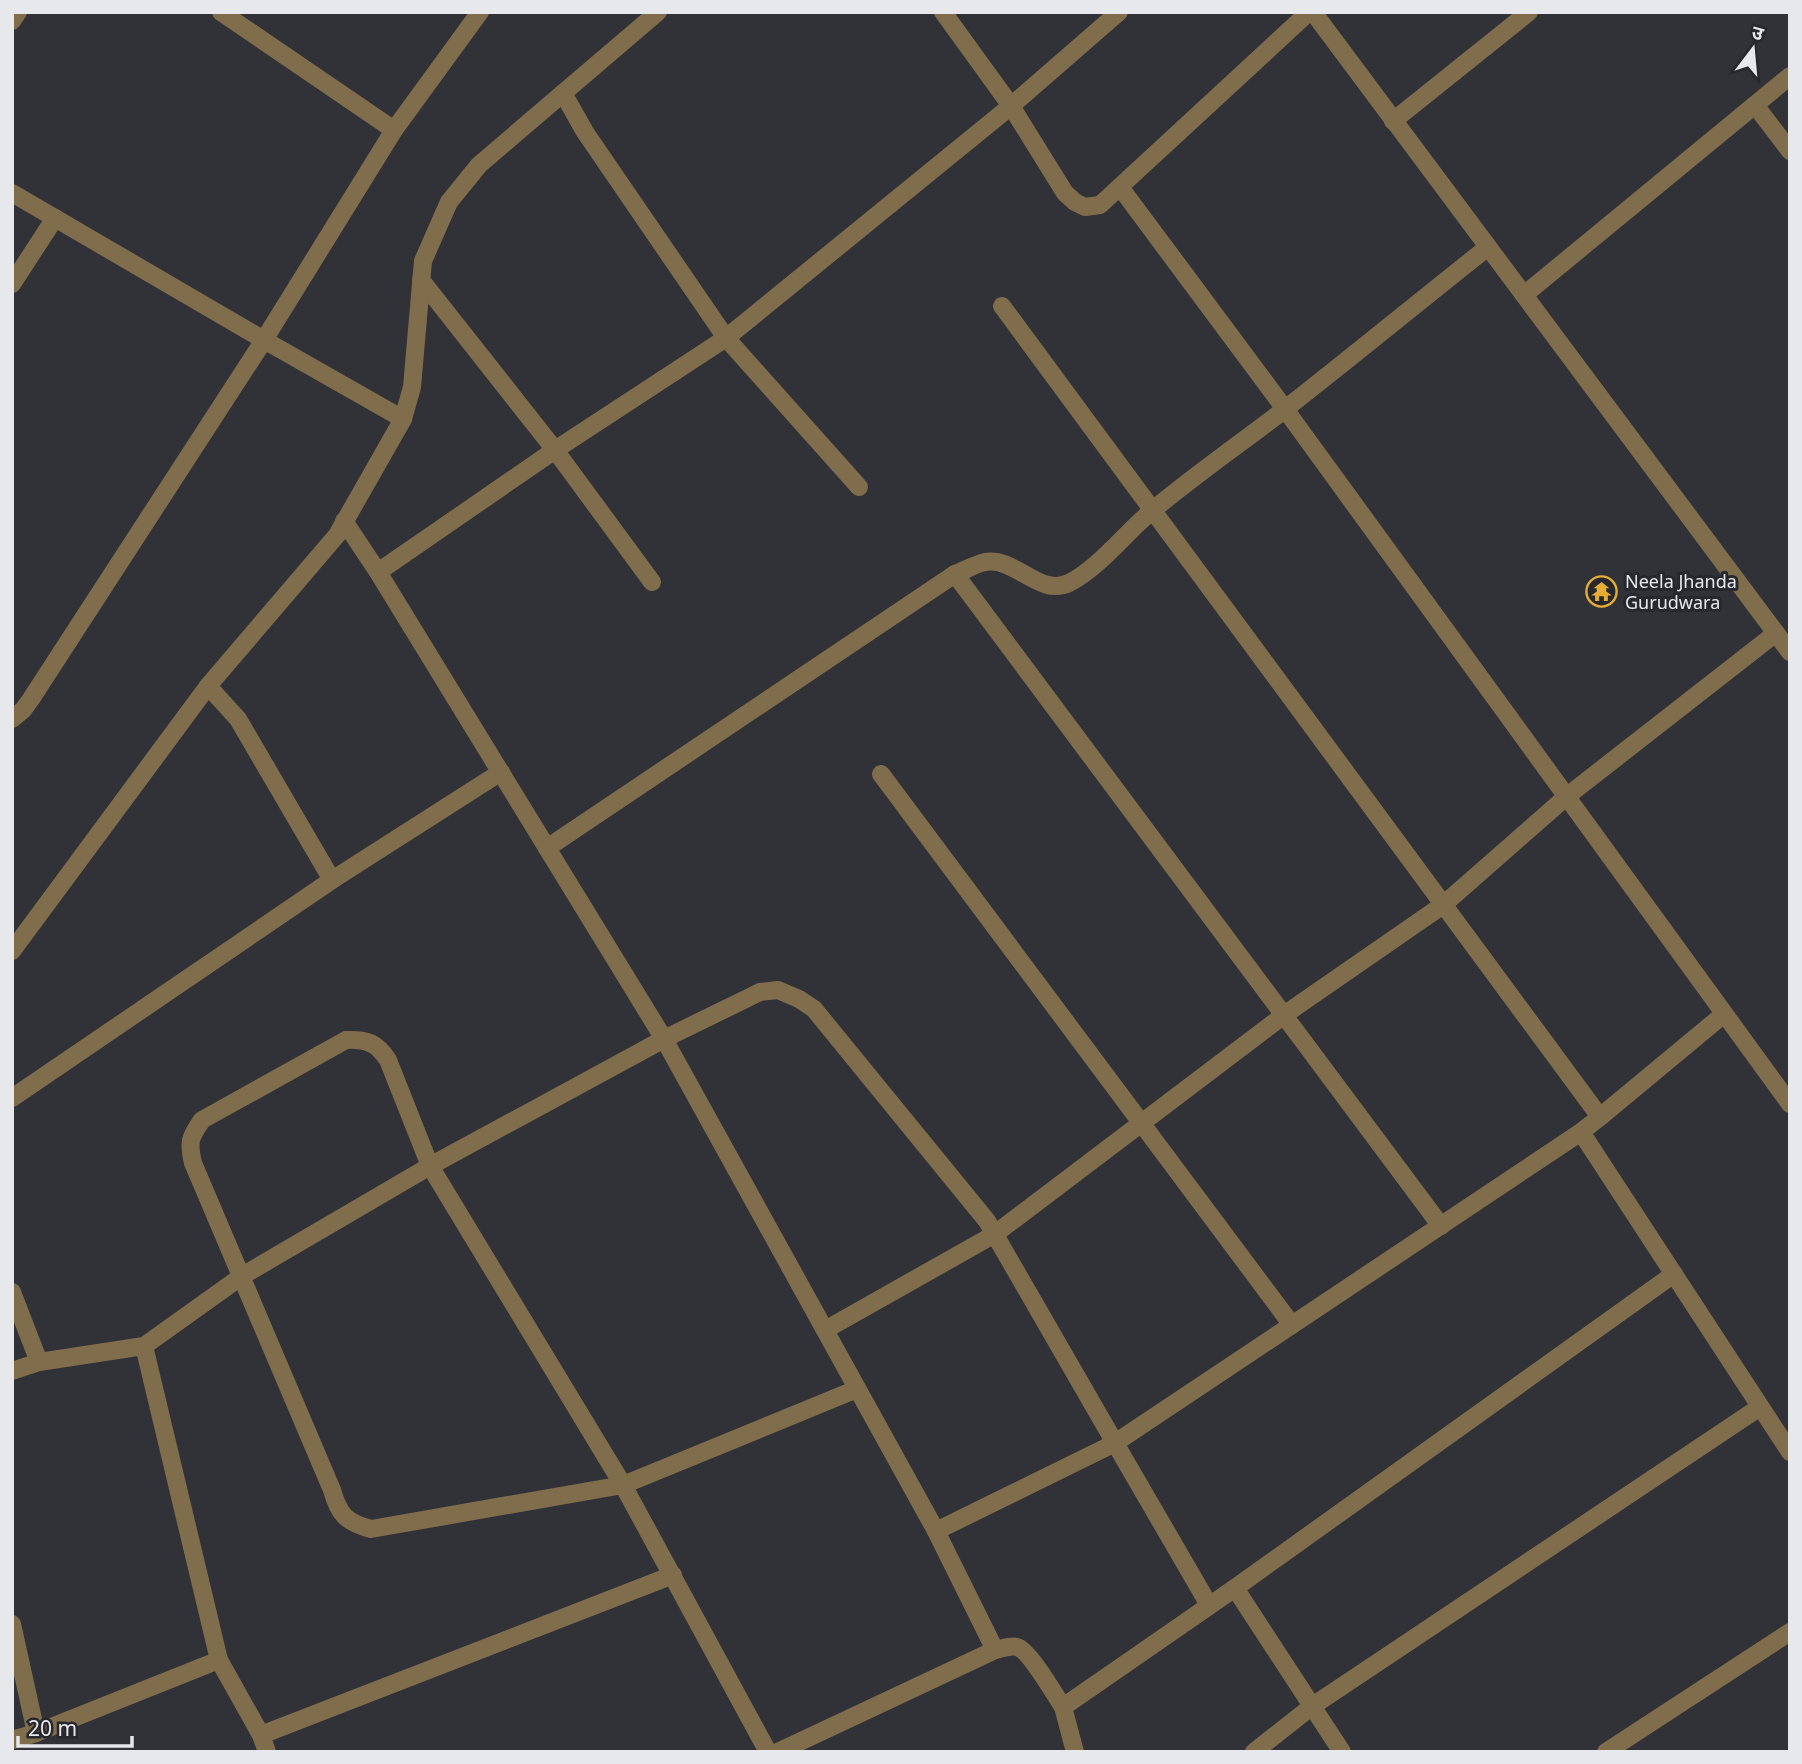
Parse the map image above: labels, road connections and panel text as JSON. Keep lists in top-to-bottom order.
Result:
{
  "places": {
    "temple": ["Neela Jhanda Gurudwara"]
  },
  "scale_bar": "20 m",
  "north": "top"
}
